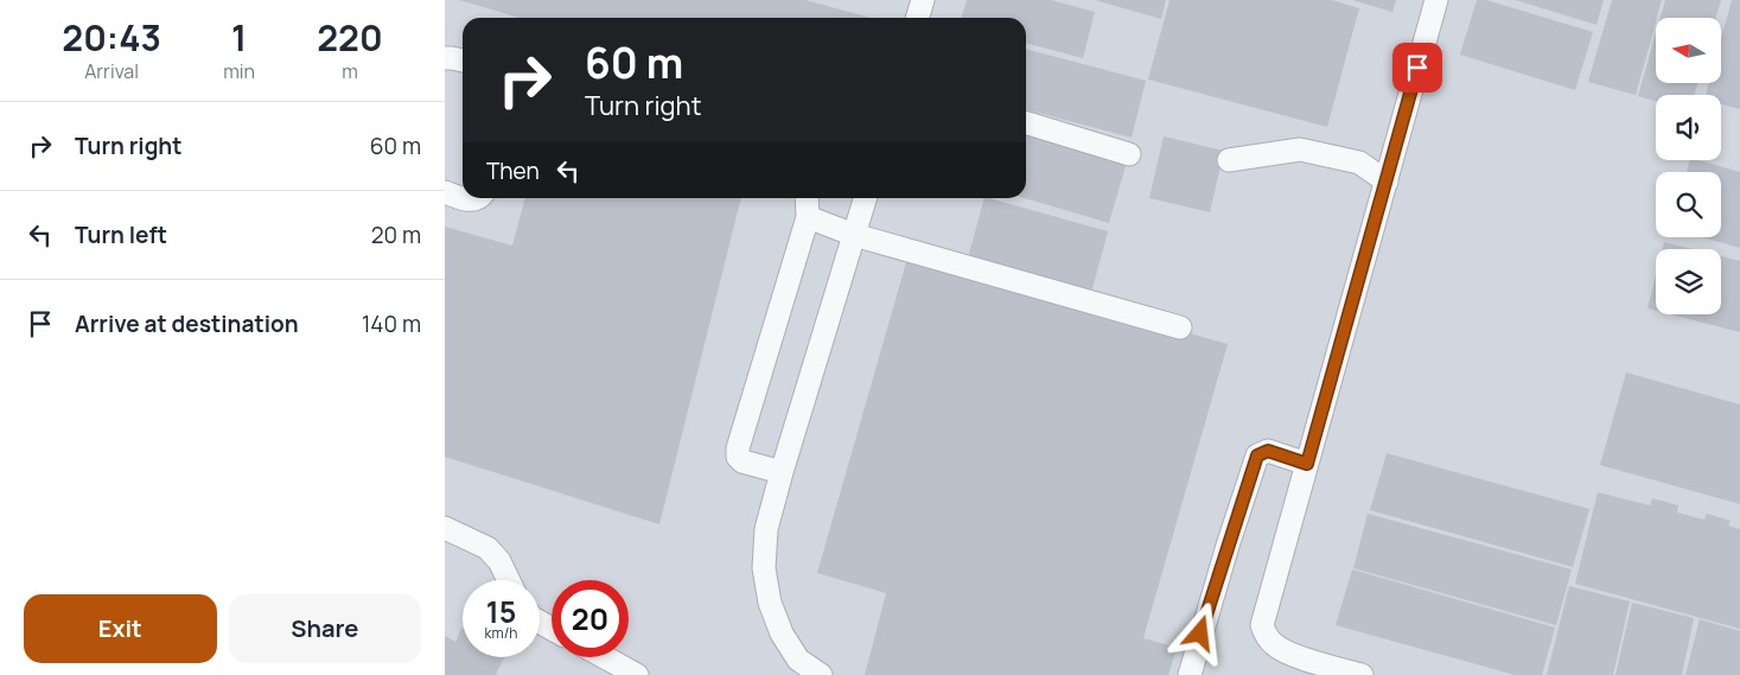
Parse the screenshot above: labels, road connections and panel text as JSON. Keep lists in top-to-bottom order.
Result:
{
  "north": "left",
  "page": {
    "eta": [
      "20:43",
      "Arrival",
      "1",
      "min",
      "220",
      "m"
    ],
    "turn": ["60 m", "Turn right"],
    "list": [
      {
        "name": "Turn right",
        "value": "60 m"
      },
      {
        "name": "Turn left",
        "value": "20 m"
      },
      {
        "name": "Arrive at destination",
        "value": "140 m"
      }
    ],
    "then": "Then",
    "speed": "15 km/h",
    "limit": "20",
    "buttons": ["Exit", "Share"]
  }
}
